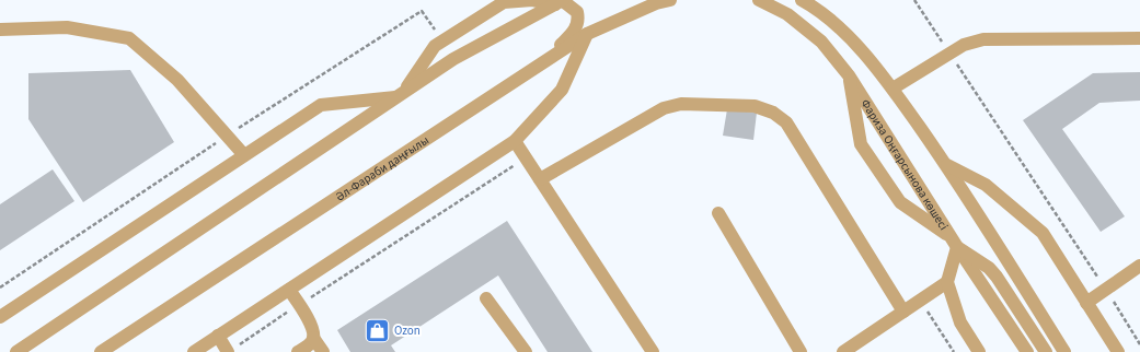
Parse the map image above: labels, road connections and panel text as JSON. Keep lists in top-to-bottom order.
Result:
{
  "streets": {
    "street": ["Фариза Оңғарсынова көшесі", "Әл-Фараби даңғылы"]
  },
  "places": {
    "shop": ["Ozon"]
  }
}
